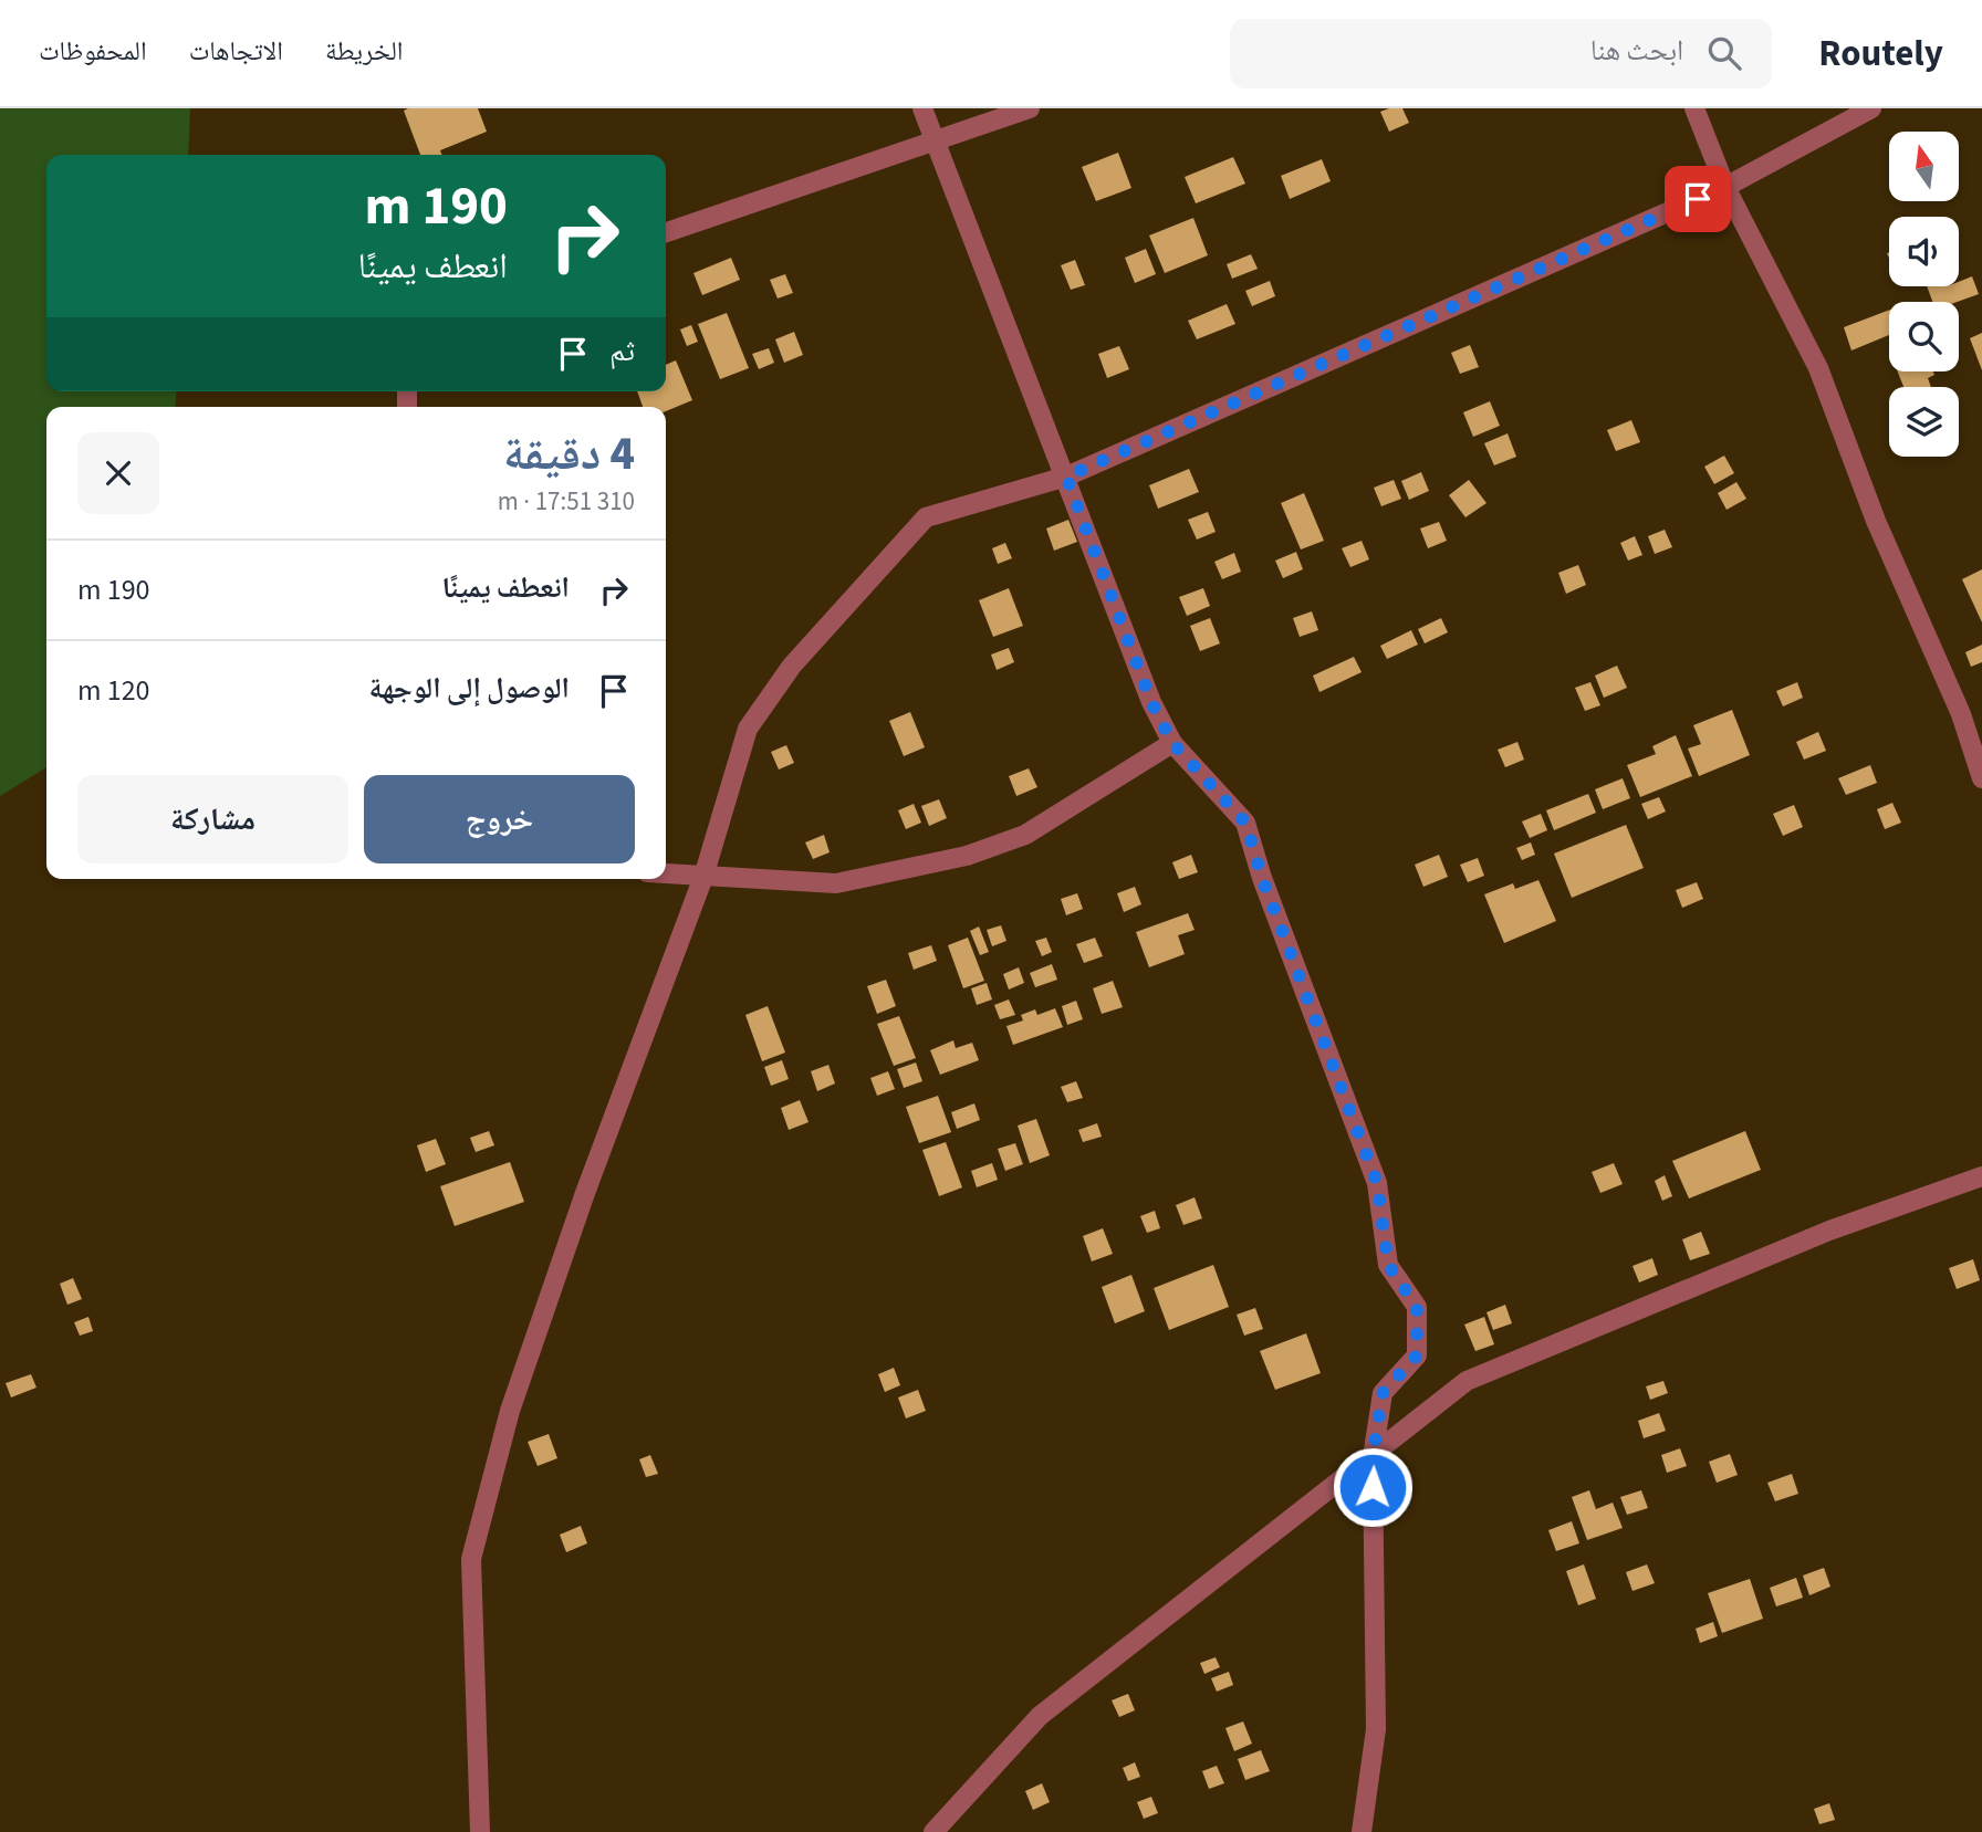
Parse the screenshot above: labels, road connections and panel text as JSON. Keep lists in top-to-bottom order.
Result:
{
  "north": "top",
  "page": {
    "header": "Routely",
    "search": "ابحث هنا",
    "nav": ["الخريطة", "الاتجاهات", "المحفوظات"],
    "turn": ["190 m", "انعطف يمينًا"],
    "then": "ثم",
    "heading": ["4 دقيقة", "310 m · 17:51"],
    "list": [
      {
        "name": "انعطف يمينًا",
        "value": "190 m"
      },
      {
        "name": "الوصول إلى الوجهة",
        "value": "120 m"
      }
    ],
    "buttons": ["خروج", "مشاركة"]
  }
}
